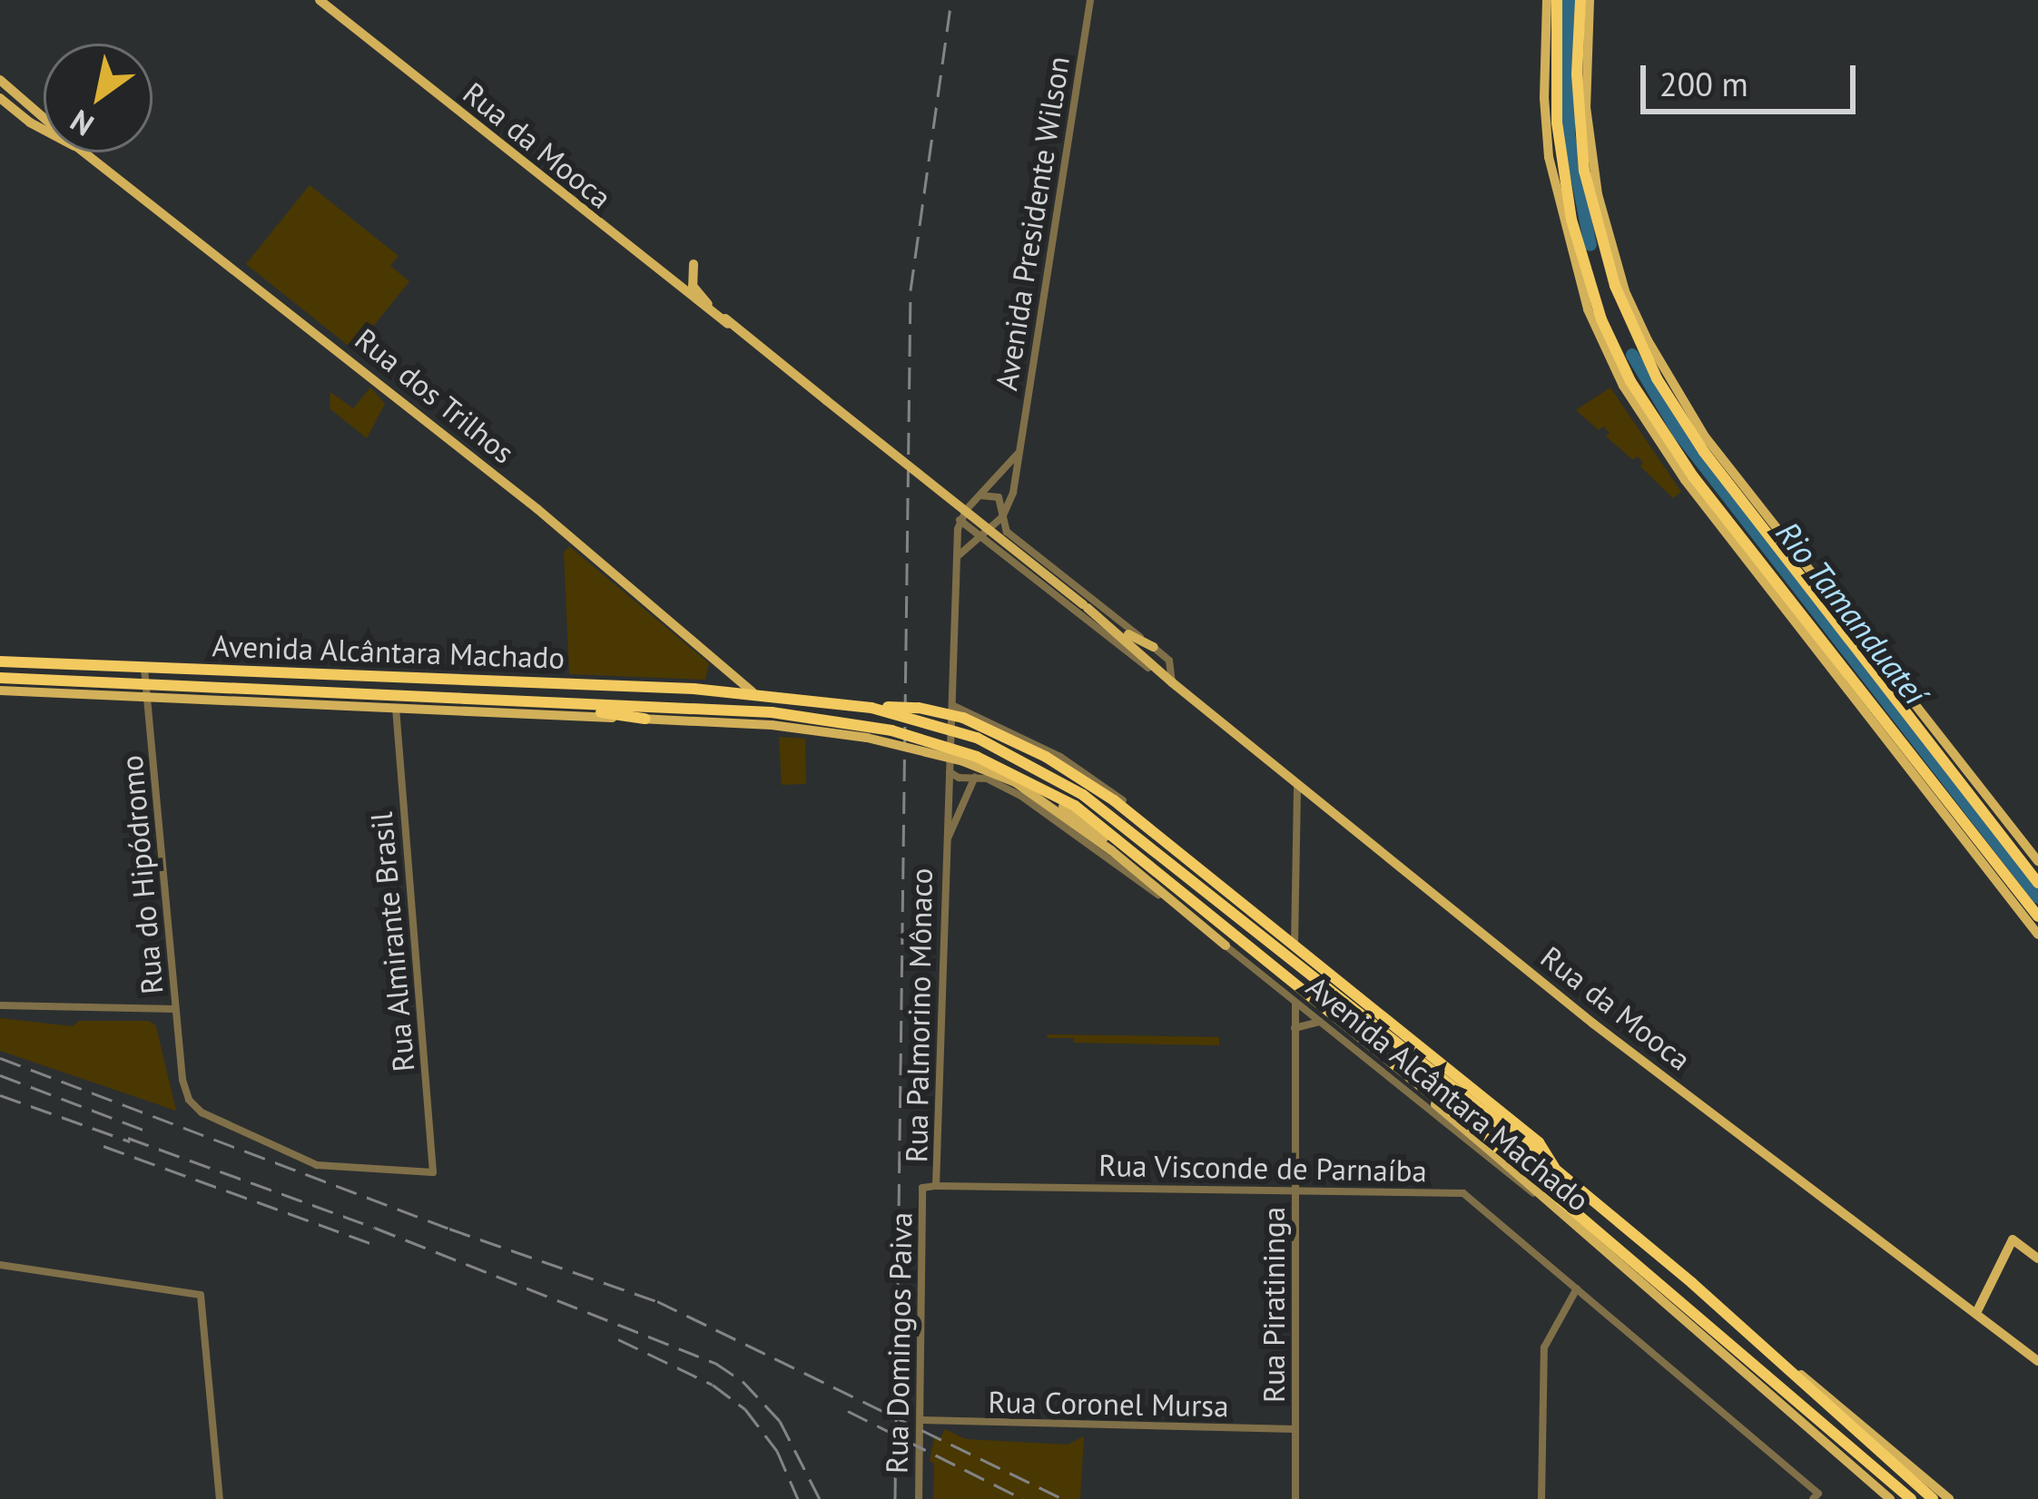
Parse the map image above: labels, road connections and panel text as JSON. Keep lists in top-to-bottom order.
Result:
{
  "streets": {
    "highway": ["Avenida Alcântara Machado"],
    "main road": ["Rua da Mooca", "Rua dos Trilhos"],
    "street": [
      "Avenida Presidente Wilson",
      "Rua do Hipódromo",
      "Rua Almirante Brasil",
      "Rua Palmorino Mônaco",
      "Rua Visconde de Parnaíba",
      "Rua Piratininga",
      "Rua Domingos Paiva",
      "Rua Coronel Mursa"
    ]
  },
  "crossings": [
    ["Rua da Mooca", "Avenida Presidente Wilson"],
    ["Rua da Mooca", "Rua Piratininga"],
    ["Rua dos Trilhos", "Avenida Alcântara Machado"],
    ["Avenida Alcântara Machado", "Rua do Hipódromo"],
    ["Avenida Alcântara Machado", "Rua Almirante Brasil"],
    ["Avenida Alcântara Machado", "Rua Palmorino Mônaco"],
    ["Avenida Alcântara Machado", "Rua Piratininga"],
    ["Rua do Hipódromo", "Rua Almirante Brasil"],
    ["Rua Palmorino Mônaco", "Rua Visconde de Parnaíba"],
    ["Rua Visconde de Parnaíba", "Rua Piratininga"],
    ["Rua Visconde de Parnaíba", "Rua Domingos Paiva"],
    ["Rua Piratininga", "Rua Coronel Mursa"],
    ["Rua Domingos Paiva", "Rua Coronel Mursa"]
  ],
  "water": ["Rio Tamanduateí"],
  "scale_bar": "200 m",
  "north": "bottom left"
}
